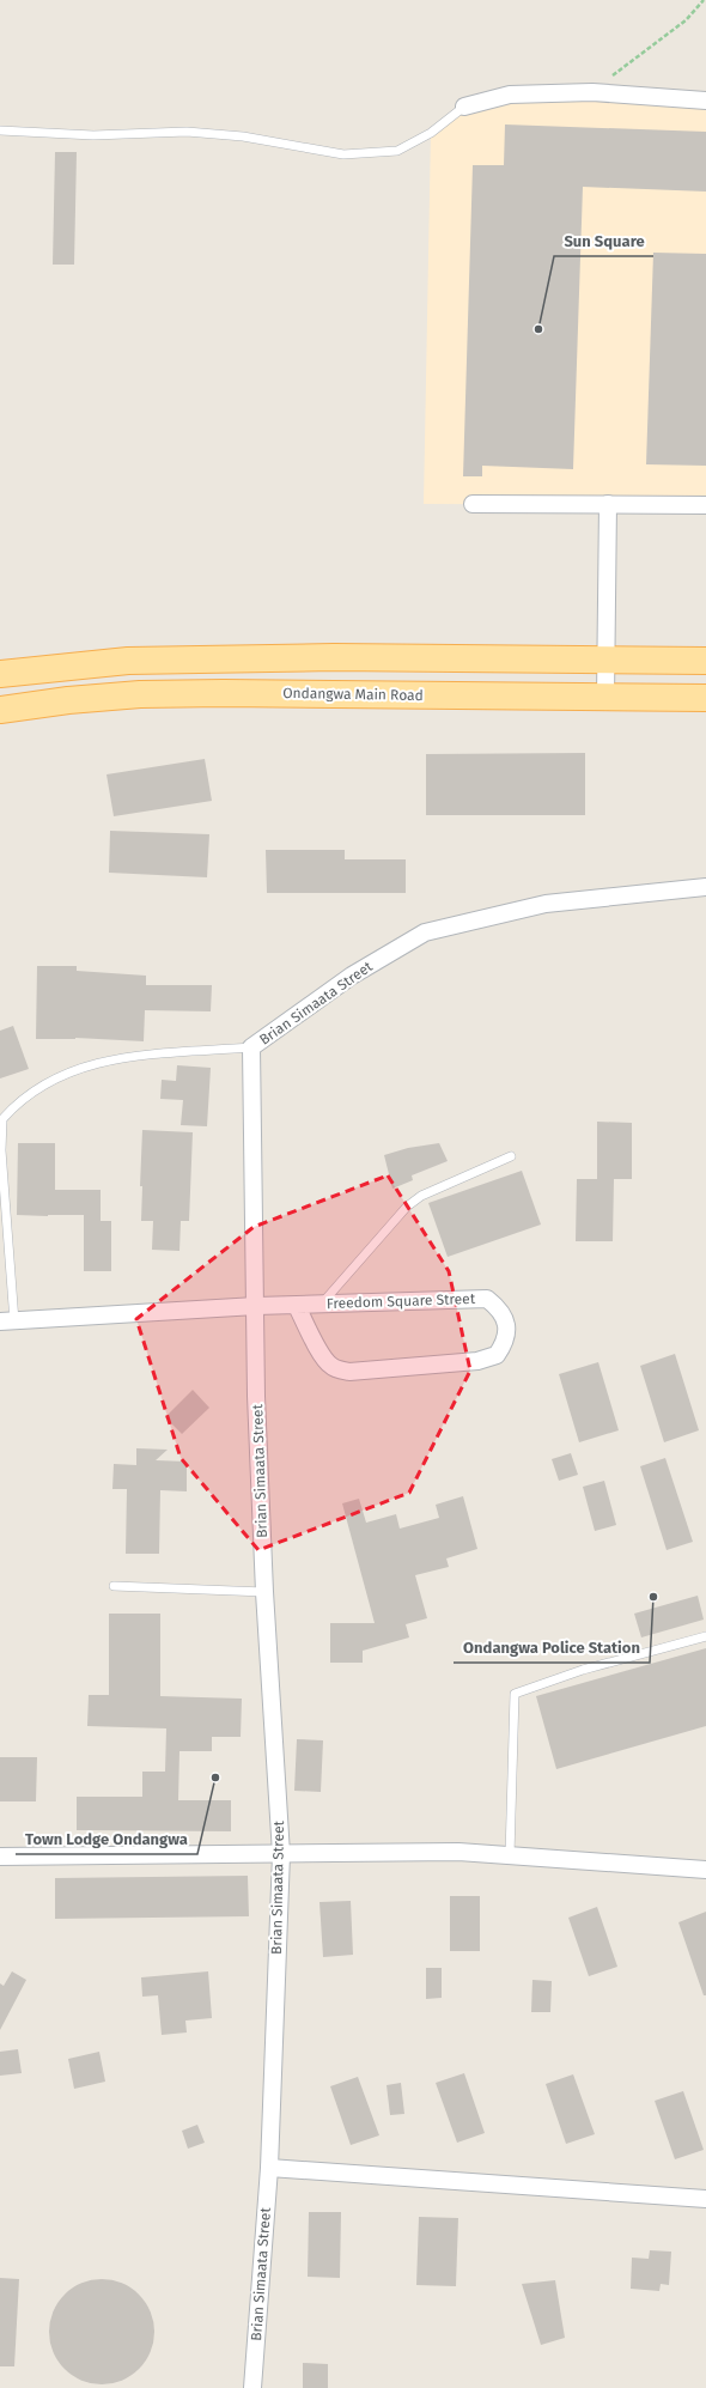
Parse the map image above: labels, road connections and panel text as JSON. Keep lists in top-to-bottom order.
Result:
{
  "streets": {
    "main road": ["Ondangwa Main Road"],
    "street": ["Brian Simaata Street", "Freedom Square Street"]
  },
  "crossings": [
    ["Brian Simaata Street", "Freedom Square Street"]
  ],
  "places": ["Sun Square", "Ondangwa Police Station", "Town Lodge Ondangwa"]
}
